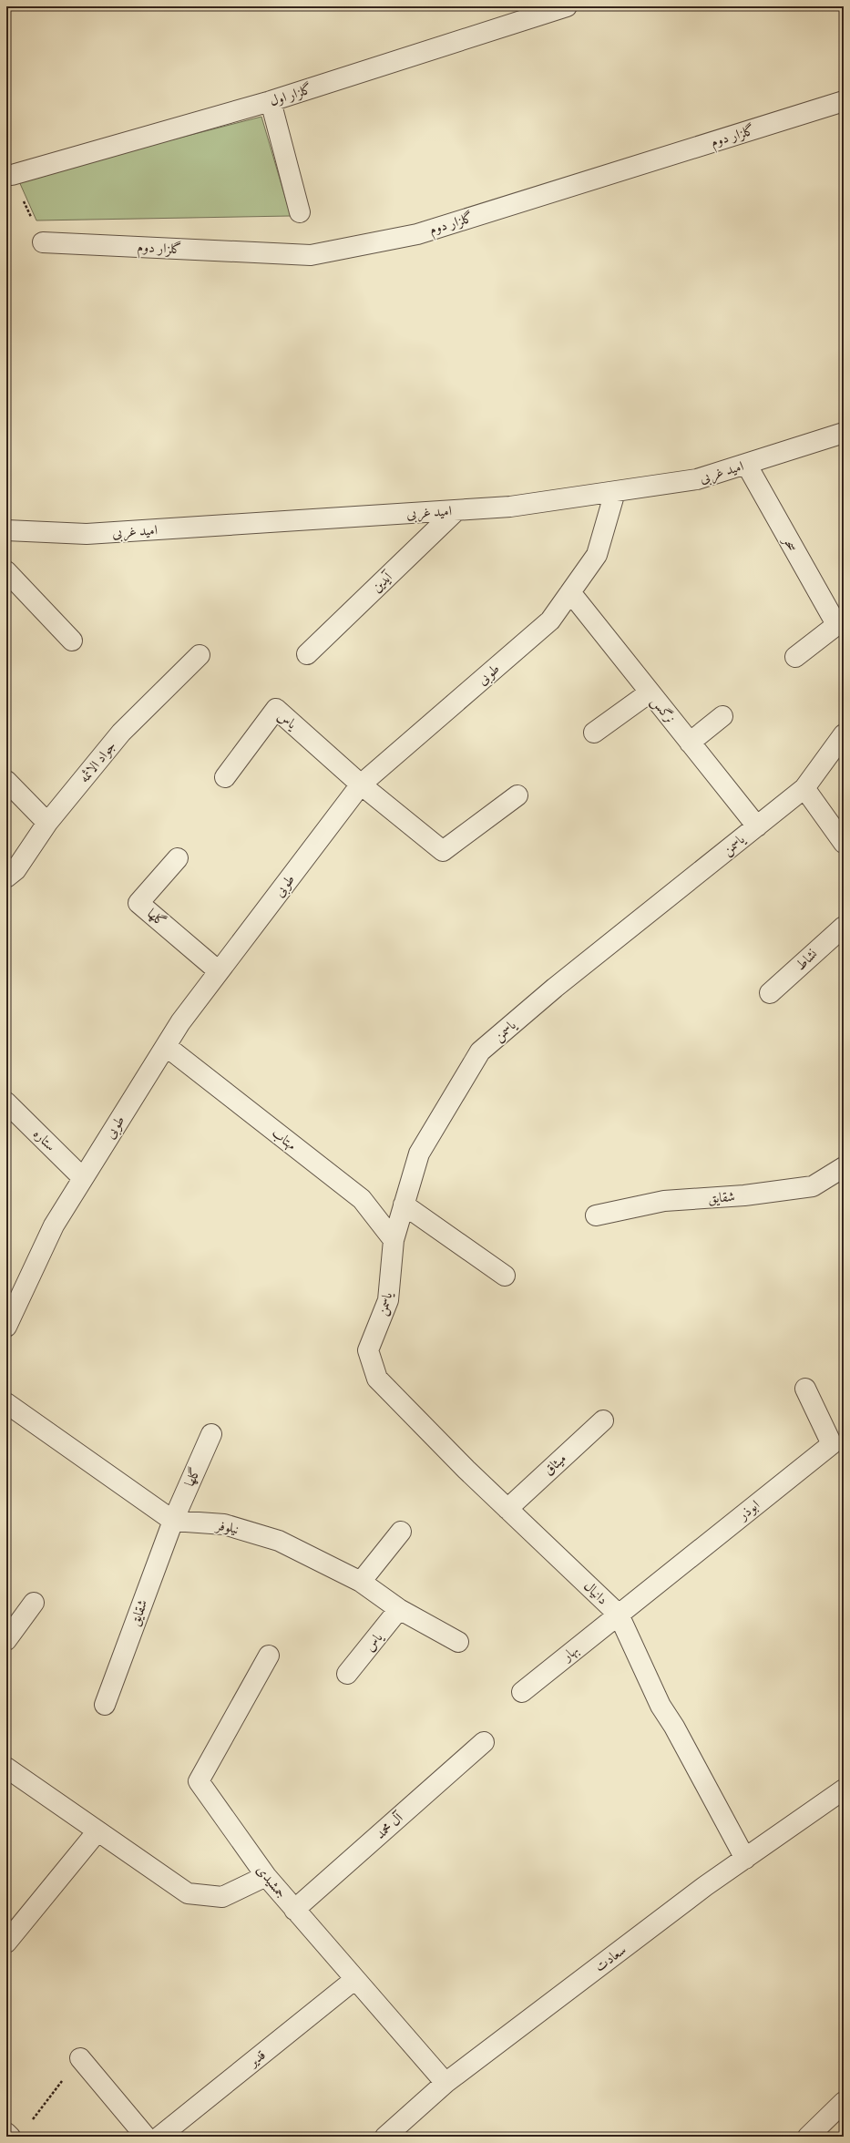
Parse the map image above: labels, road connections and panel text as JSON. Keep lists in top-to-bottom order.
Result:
{
  "streets": {
    "street": [
      "گلزار اول",
      "گلزار دوم",
      "امید غربی",
      "سحر",
      "آیدین",
      "طوبی",
      "نرگس",
      "یاس",
      "جواد الائمه",
      "یاسمن",
      "گلها",
      "نشاط",
      "مهتاب",
      "ستاره",
      "شقایق",
      "میثاق",
      "ابوذر",
      "نیلوفر",
      "دانیال",
      "بهار",
      "آل محمد",
      "جمشیدی",
      "سعادت",
      "قدیر"
    ]
  },
  "crossings": [
    ["امید غربی", "سحر"],
    ["امید غربی", "آیدین"],
    ["امید غربی", "طوبی"],
    ["طوبی", "نرگس"],
    ["طوبی", "یاس"],
    ["طوبی", "گلها"],
    ["طوبی", "مهتاب"],
    ["طوبی", "ستاره"],
    ["نرگس", "یاسمن"],
    ["یاس", "نیلوفر"],
    ["یاسمن", "مهتاب"],
    ["یاسمن", "دانیال"],
    ["گلها", "شقایق"],
    ["گلها", "نیلوفر"],
    ["شقایق", "نیلوفر"],
    ["میثاق", "دانیال"],
    ["ابوذر", "دانیال"],
    ["ابوذر", "بهار"],
    ["دانیال", "بهار"],
    ["دانیال", "سعادت"],
    ["آل محمد", "جمشیدی"],
    ["جمشیدی", "سعادت"],
    ["جمشیدی", "قدیر"]
  ]
}
